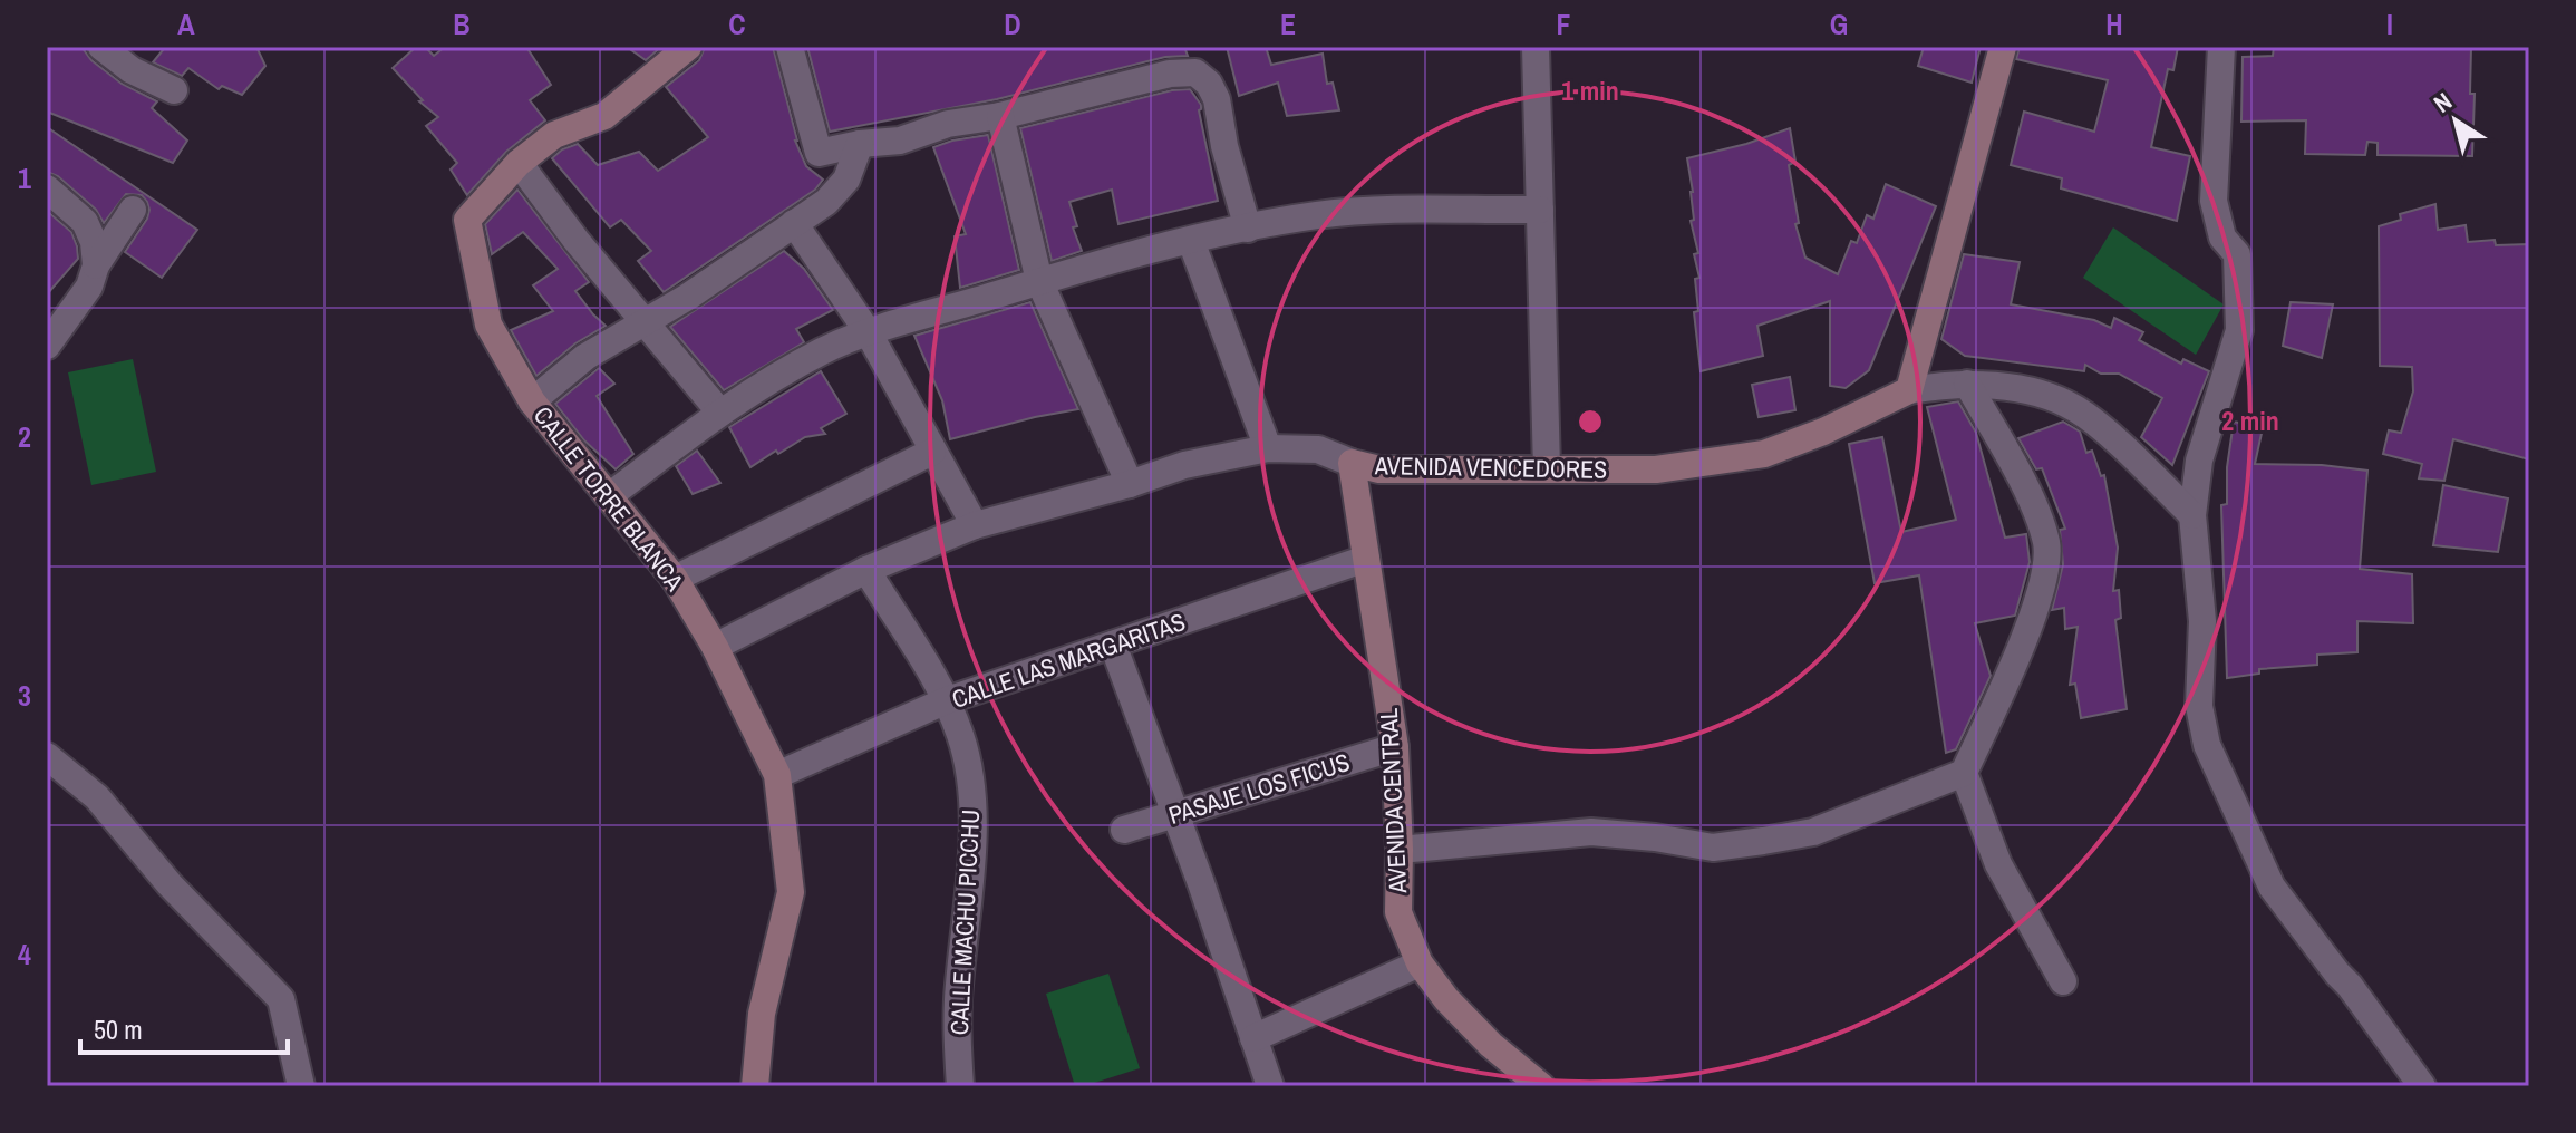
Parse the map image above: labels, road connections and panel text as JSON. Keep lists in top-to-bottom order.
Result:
{
  "streets": {
    "street": [
      "AVENIDA VENCEDORES",
      "CALLE TORRE BLANCA",
      "CALLE LAS MARGARITAS",
      "PASAJE LOS FICUS",
      "AVENIDA CENTRAL",
      "CALLE MACHU PICCHU"
    ]
  },
  "crossings": [
    ["AVENIDA VENCEDORES", "CALLE TORRE BLANCA"],
    ["AVENIDA VENCEDORES", "AVENIDA CENTRAL"],
    ["AVENIDA VENCEDORES", "CALLE MACHU PICCHU"],
    ["CALLE TORRE BLANCA", "CALLE LAS MARGARITAS"],
    ["CALLE LAS MARGARITAS", "AVENIDA CENTRAL"],
    ["CALLE LAS MARGARITAS", "CALLE MACHU PICCHU"],
    ["PASAJE LOS FICUS", "AVENIDA CENTRAL"]
  ],
  "scale_bar": "50 m",
  "north": "top left",
  "grid": {
    "columns": [
      "A",
      "B",
      "C",
      "D",
      "E",
      "F",
      "G",
      "H",
      "I"
    ],
    "rows": [
      "1",
      "2",
      "3",
      "4"
    ]
  },
  "rings": ["1 min", "2 min"]
}
